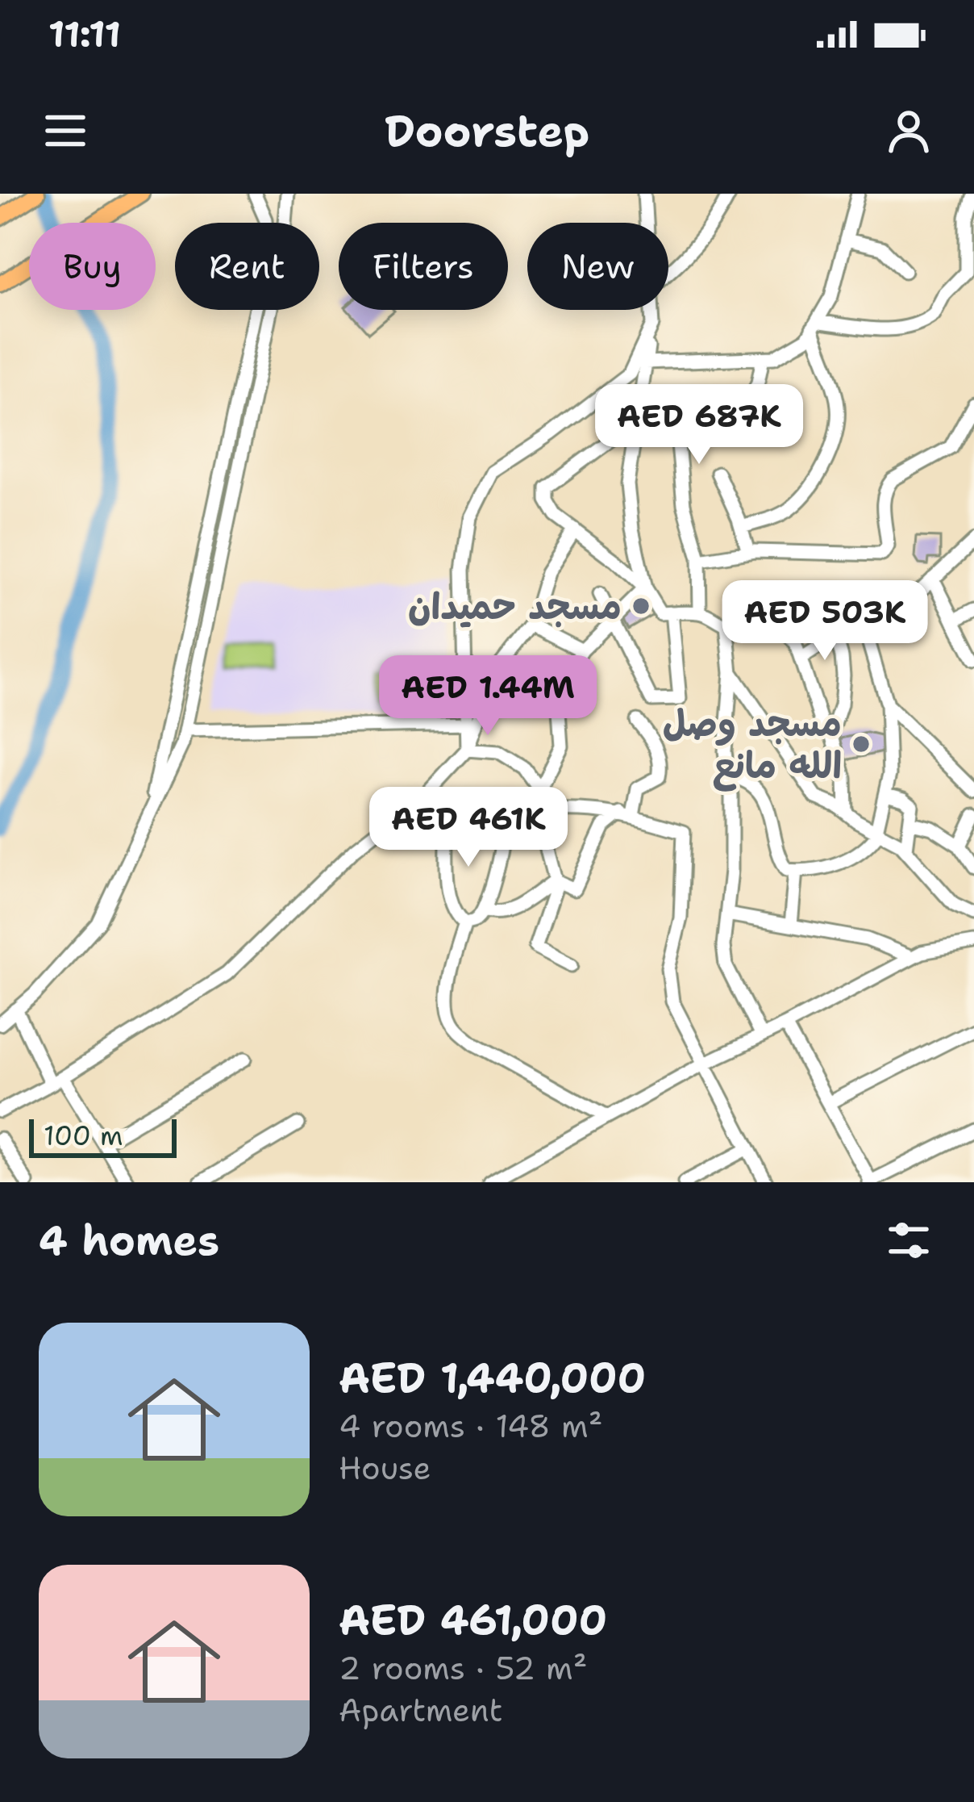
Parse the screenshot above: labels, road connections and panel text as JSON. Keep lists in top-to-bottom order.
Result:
{
  "places": ["مسجد حميدان", "مسجد وصل الله مانع"],
  "scale_bar": "100 m",
  "page": {
    "status": "11:11",
    "header": "Doorstep",
    "chip": [
      "Buy",
      "Rent",
      "Filters",
      "New"
    ],
    "price": [
      "AED 687K",
      "AED 503K",
      "AED 1.44M",
      "AED 461K"
    ],
    "scale": "100 m",
    "heading": "4 homes",
    "list": [
      {
        "name": "AED 1,440,000",
        "note": "4 rooms · 148 m² · House"
      },
      {
        "name": "AED 461,000",
        "note": "2 rooms · 52 m² · Apartment"
      }
    ]
  }
}
